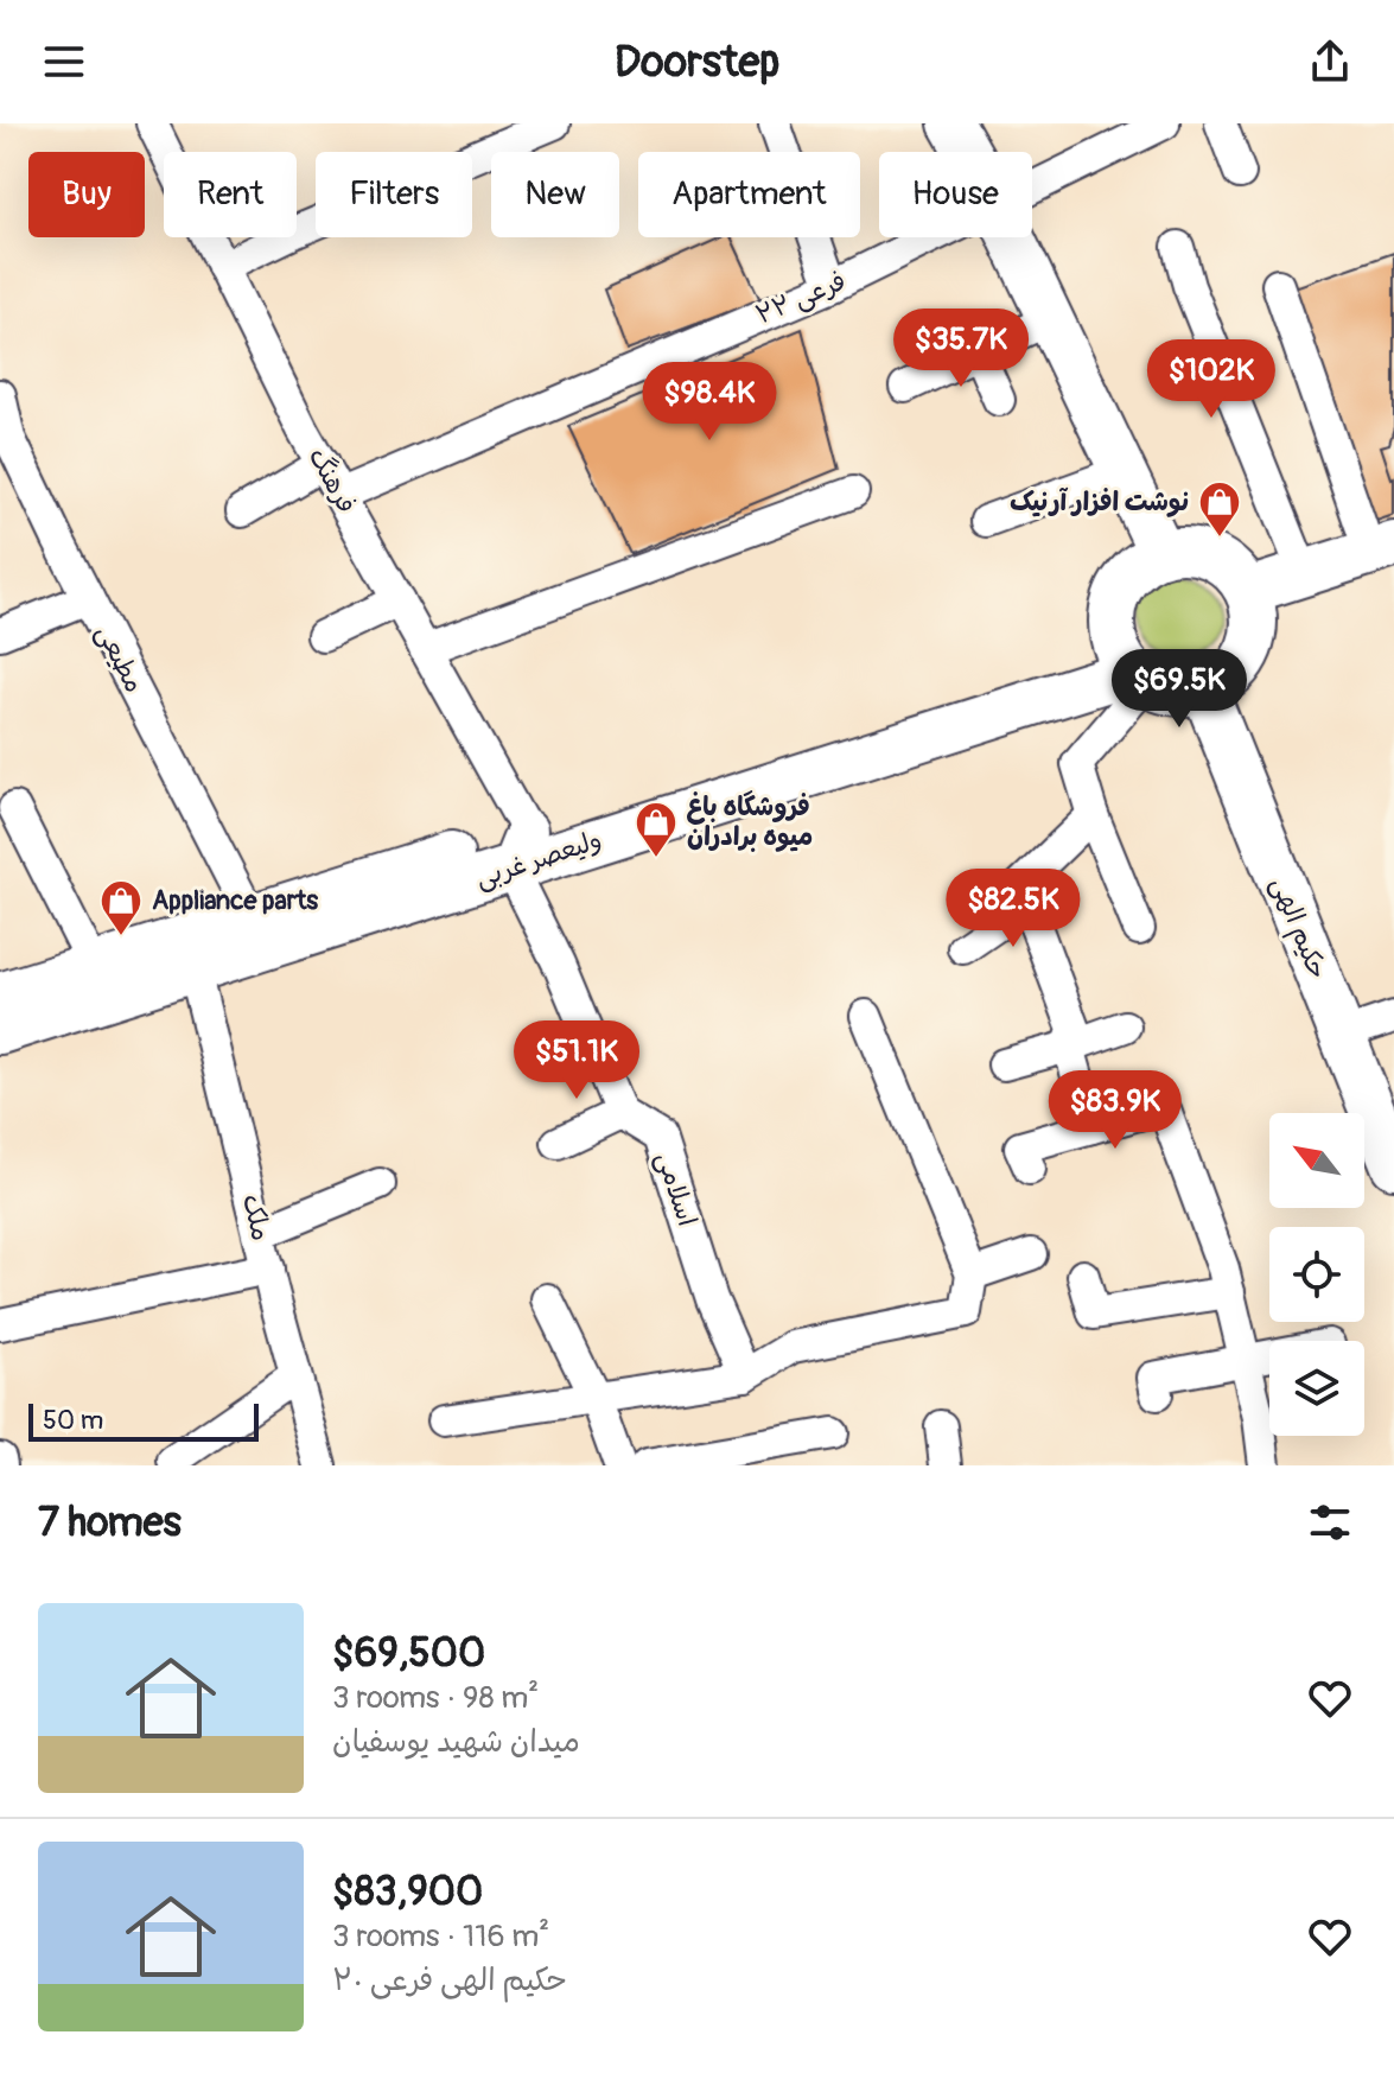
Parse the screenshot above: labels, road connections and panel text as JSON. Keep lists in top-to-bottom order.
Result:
{
  "streets": {
    "main road": ["ولیعصر غربی", "حکیم الهی"],
    "street": [
      "فرعی ۲۲",
      "فرهنگ",
      "مطیعی",
      "اسلامی",
      "ملک"
    ]
  },
  "crossings": [
    ["فرعی ۲۲", "فرهنگ"],
    ["فرهنگ", "ولیعصر غربی"],
    ["مطیعی", "ولیعصر غربی"],
    ["ولیعصر غربی", "حکیم الهی"],
    ["ولیعصر غربی", "ملک"]
  ],
  "places": {
    "shop": ["نوشت افزار آرنیک", "فروشگاه باغ میوه برادران", "Appliance parts"]
  },
  "scale_bar": "50 m",
  "north": "top left",
  "page": {
    "header": "Doorstep",
    "chip": [
      "Buy",
      "Rent",
      "Filters",
      "New",
      "Apartment",
      "House"
    ],
    "price": [
      "$35.7K",
      "$102K",
      "$98.4K",
      "$69.5K",
      "$82.5K",
      "$51.1K",
      "$83.9K"
    ],
    "scale": "50 m",
    "heading": "7 homes",
    "list": [
      {
        "name": "$69,500",
        "note": "3 rooms · 98 m² · میدان شهید یوسفیان"
      },
      {
        "name": "$83,900",
        "note": "3 rooms · 116 m² · حکیم الهی فرعی ۲۰"
      }
    ]
  }
}
